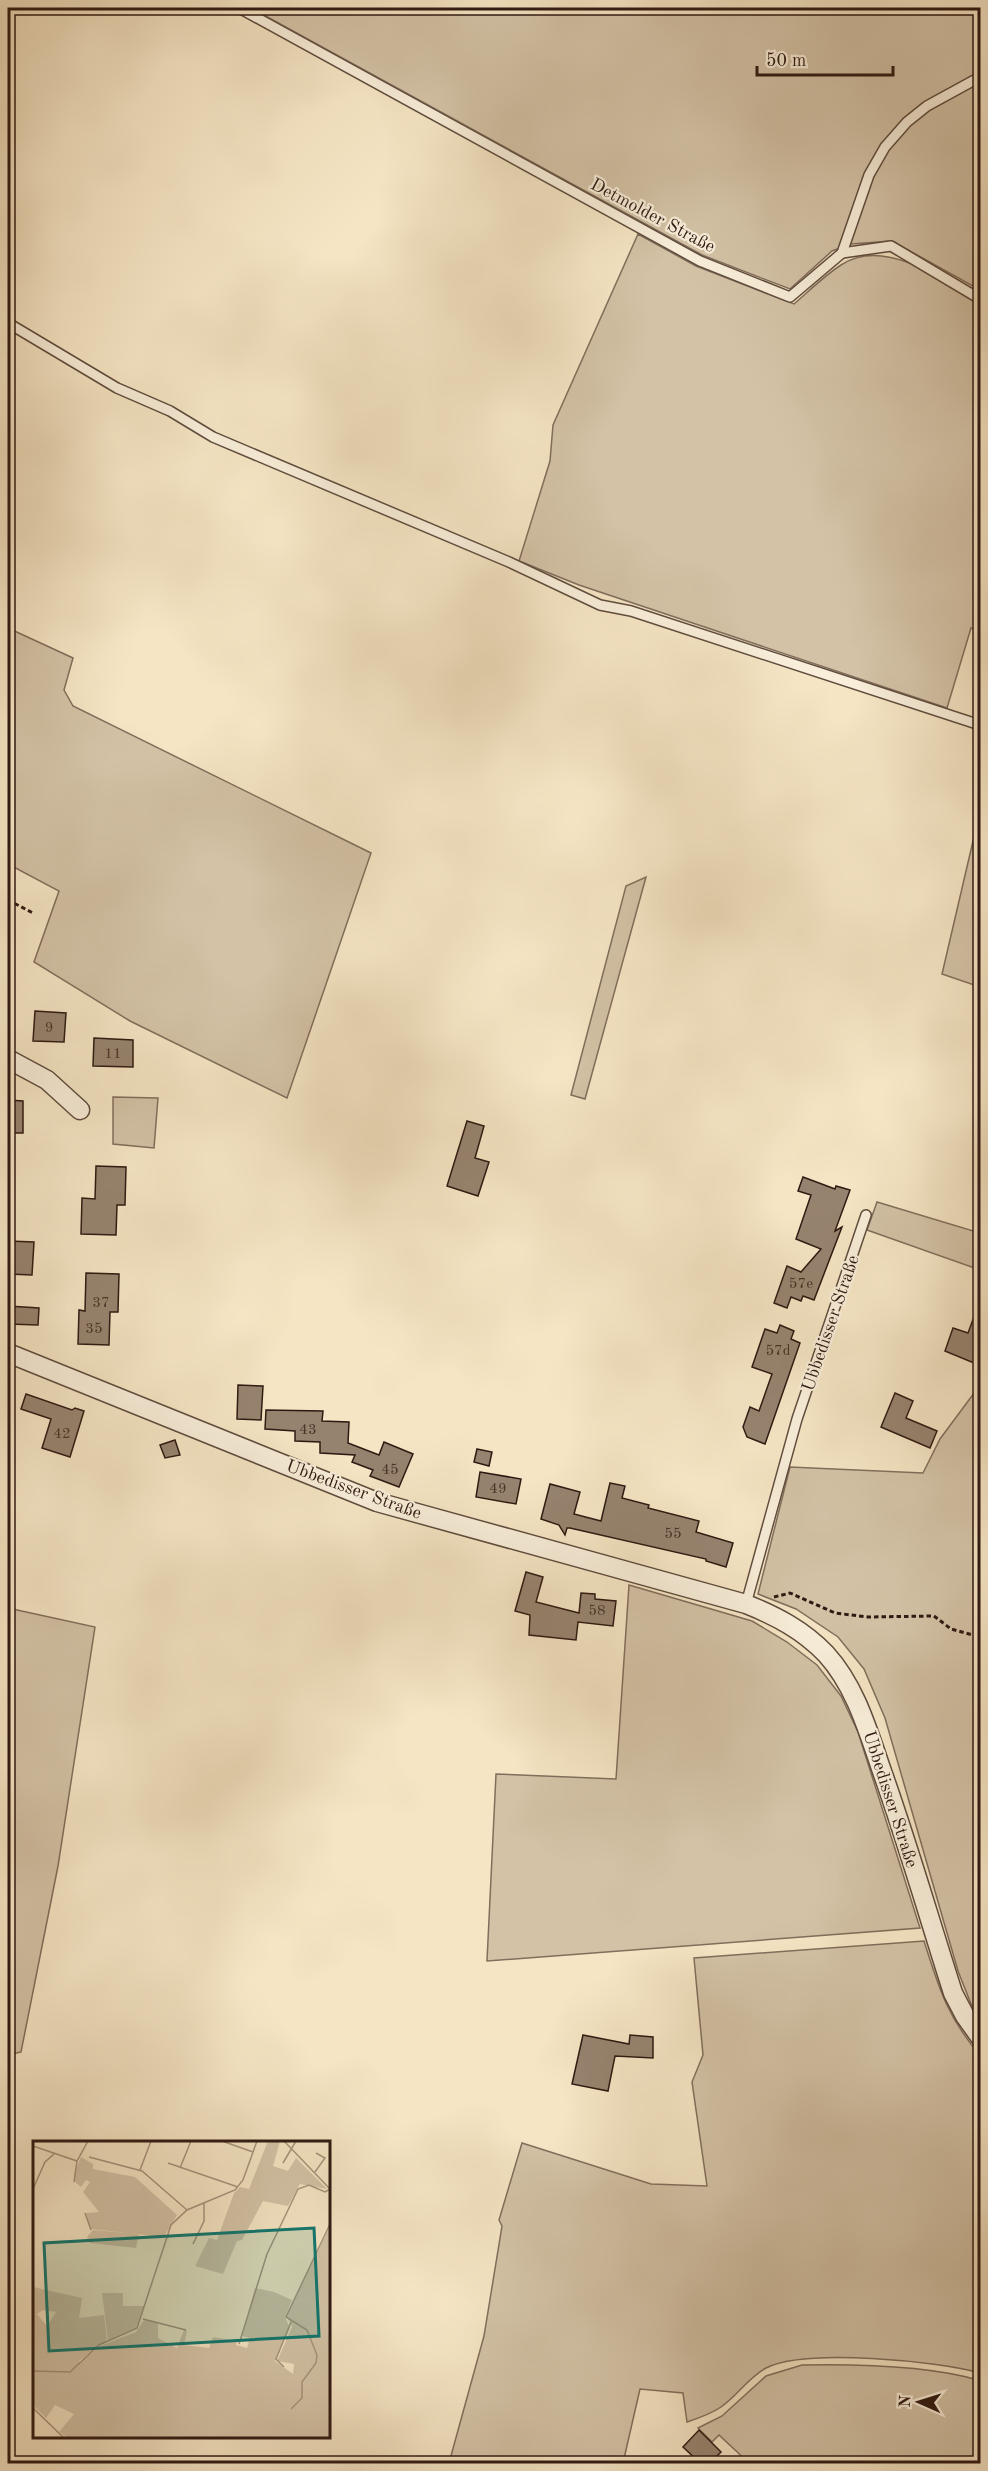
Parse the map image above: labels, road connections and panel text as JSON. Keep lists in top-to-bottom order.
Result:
{
  "streets": {
    "street": ["Ubbedisser Straße"],
    "lane": ["Detmolder Straße"]
  },
  "house_numbers": [
    "9",
    "11",
    "57e",
    "37",
    "35",
    "57d",
    "43",
    "42",
    "45",
    "49",
    "55",
    "58"
  ],
  "scale_bar": "50 m",
  "north": "left"
}
